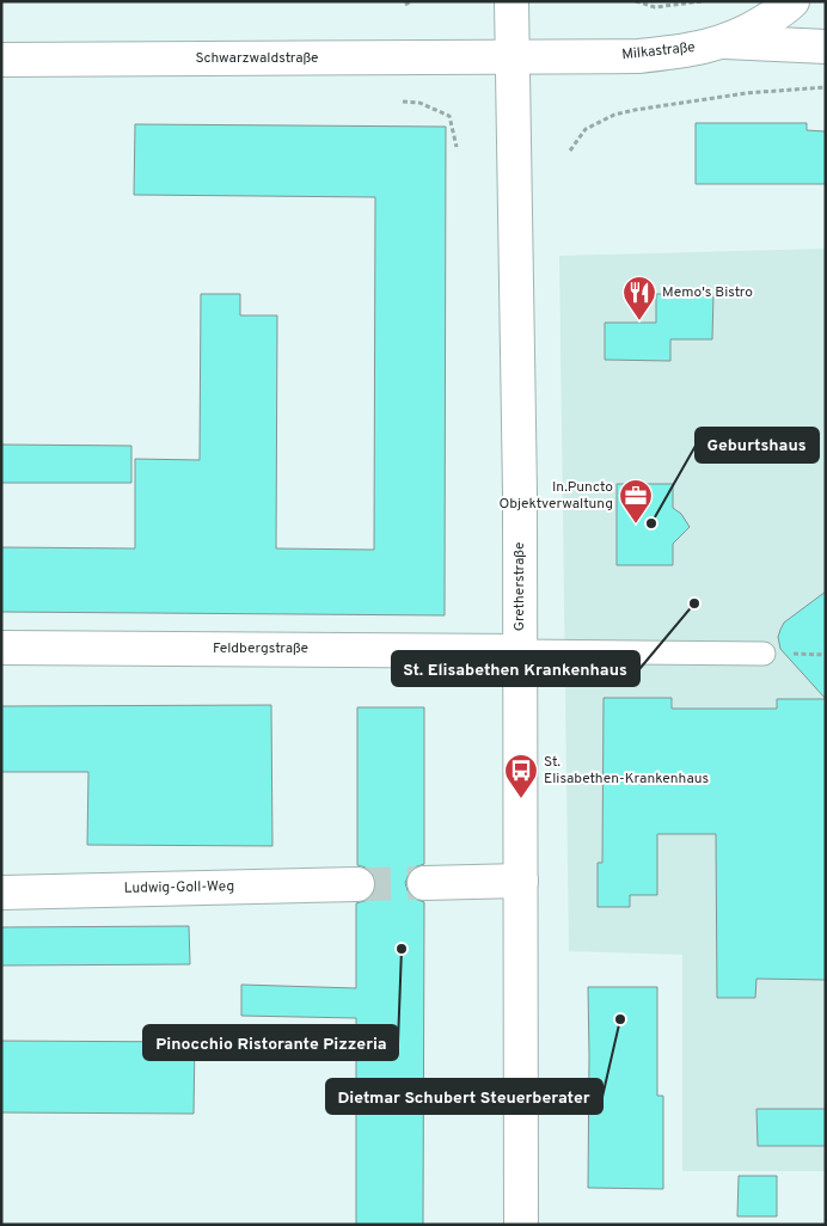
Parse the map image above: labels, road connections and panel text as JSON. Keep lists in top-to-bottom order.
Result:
{
  "streets": {
    "main road": [
      "Milkastraße",
      "Schwarzwaldstraße",
      "Gretherstraße",
      "Feldbergstraße",
      "Ludwig-Goll-Weg"
    ]
  },
  "crossings": [
    ["Milkastraße", "Schwarzwaldstraße"],
    ["Milkastraße", "Gretherstraße"],
    ["Schwarzwaldstraße", "Gretherstraße"],
    ["Gretherstraße", "Feldbergstraße"]
  ],
  "places": {
    "restaurant": ["Memo's Bistro"],
    "other": [
      "Geburtshaus",
      "St. Elisabethen Krankenhaus",
      "Pinocchio Ristorante Pizzeria",
      "Dietmar Schubert Steuerberater"
    ],
    "office": ["In.Puncto Objektverwaltung"],
    "bus stop": ["St. Elisabethen-Krankenhaus"]
  }
}
